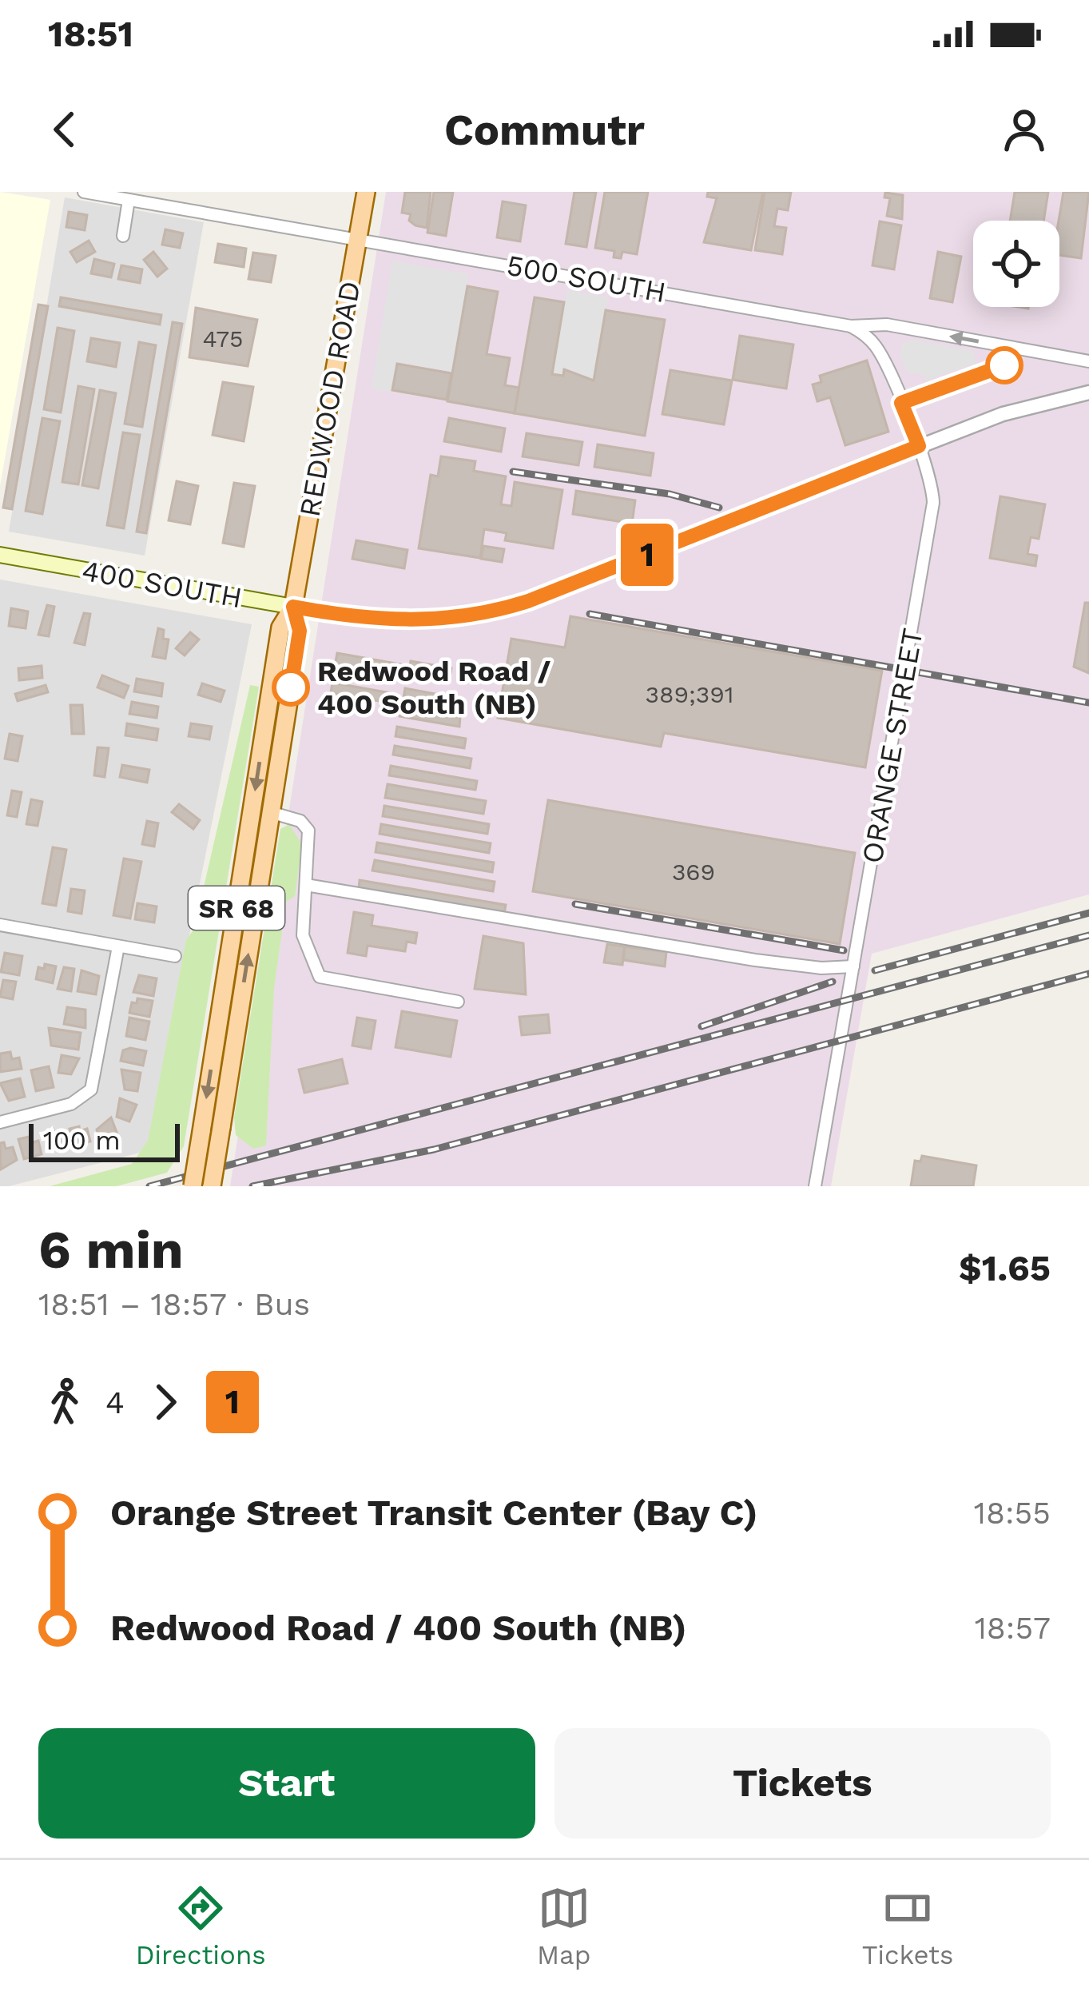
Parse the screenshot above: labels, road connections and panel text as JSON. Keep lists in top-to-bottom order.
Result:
{
  "streets": {
    "main road": ["REDWOOD ROAD", "400 SOUTH", "SR 68"],
    "street": ["500 SOUTH", "ORANGE STREET"]
  },
  "crossings": [
    ["500 SOUTH", "REDWOOD ROAD"],
    ["500 SOUTH", "ORANGE STREET"],
    ["REDWOOD ROAD", "400 SOUTH"],
    ["400 SOUTH", "ORANGE STREET"]
  ],
  "places": ["Redwood Road / 400 South (NB)"],
  "lines": ["bus line 1"],
  "house_numbers": ["475", "389;391", "369"],
  "scale_bar": "100 m",
  "page": {
    "status": "18:51",
    "header": "Commutr",
    "on_map": "1",
    "scale": "100 m",
    "heading": ["6 min", "18:51 – 18:57 · Bus", "$1.65"],
    "legs": ["4", "1"],
    "list": [
      {
        "name": "Orange Street Transit Center (Bay C)",
        "value": "18:55"
      },
      {
        "name": "Redwood Road / 400 South (NB)",
        "value": "18:57"
      }
    ],
    "buttons": ["Start", "Tickets"],
    "tabs": ["Directions", "Map", "Tickets"]
  }
}
